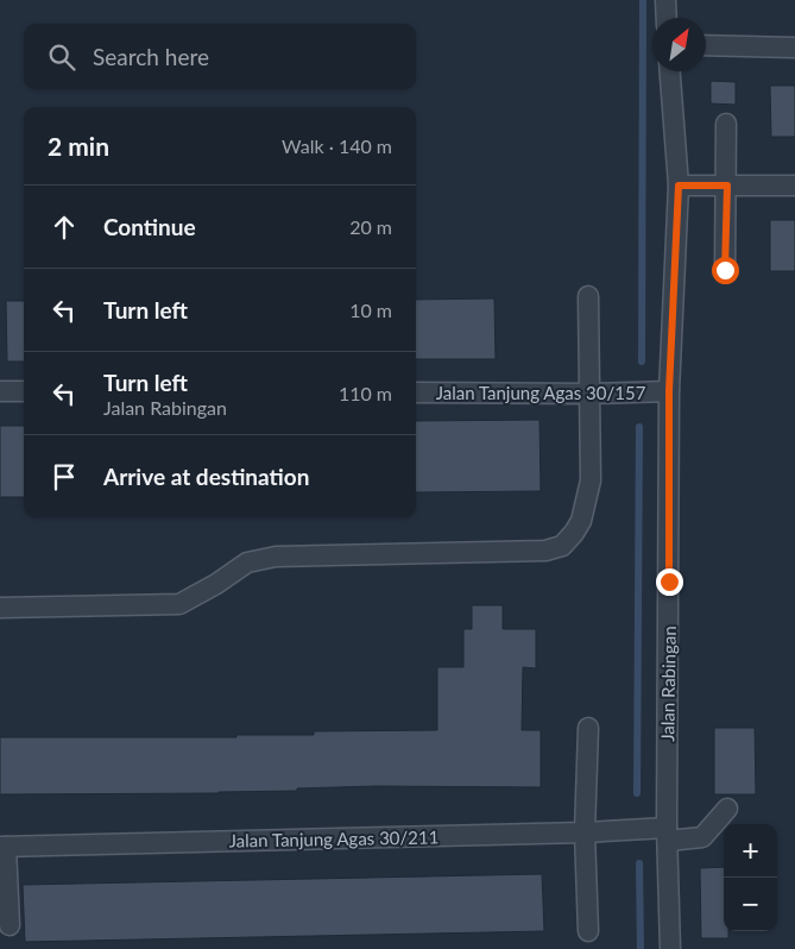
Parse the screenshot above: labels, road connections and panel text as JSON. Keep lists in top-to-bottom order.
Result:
{
  "streets": {
    "street": ["Jalan Tanjung Agas 30/157", "Jalan Rabingan", "Jalan Tanjung Agas 30/211"]
  },
  "crossings": [
    ["Jalan Tanjung Agas 30/157", "Jalan Rabingan"],
    ["Jalan Rabingan", "Jalan Tanjung Agas 30/211"]
  ],
  "north": "top right",
  "page": {
    "search": "Search here",
    "heading": ["2 min", "Walk · 140 m"],
    "list": [
      ["Continue", "20 m"],
      ["Turn left", "10 m"],
      ["Turn left", "Jalan Rabingan", "110 m"],
      "Arrive at destination"
    ],
    "map_buttons": ["+", "−"]
  }
}
